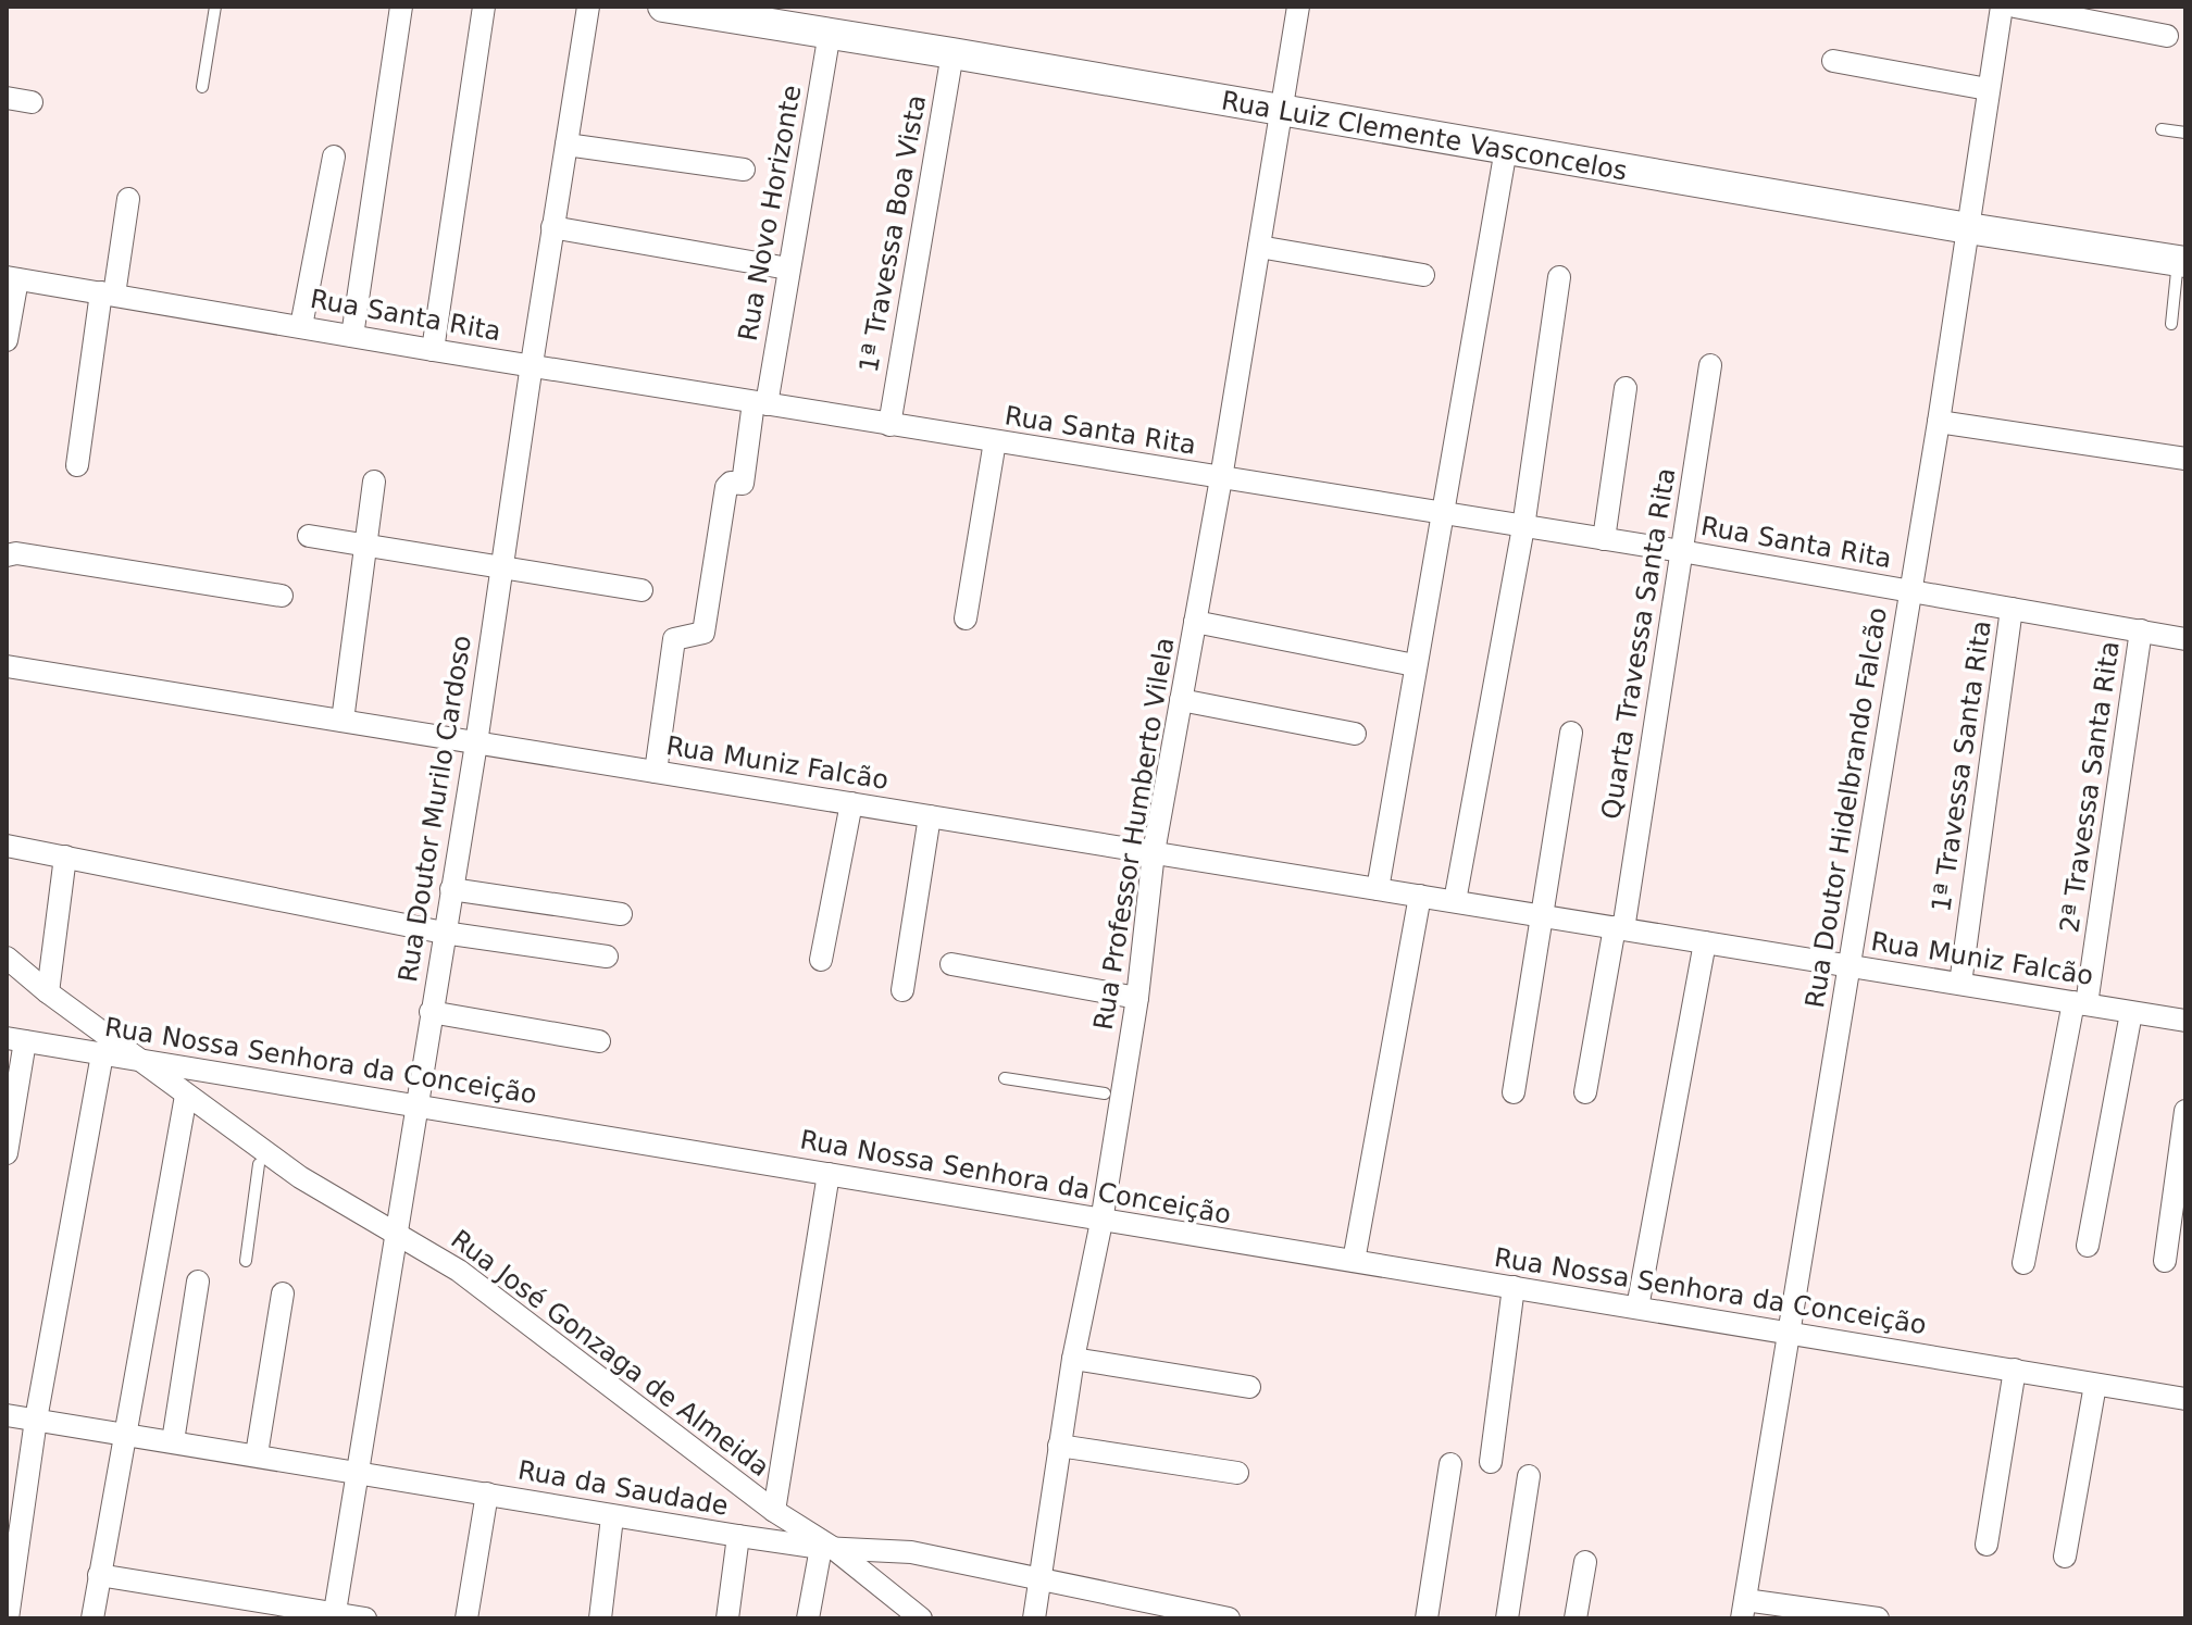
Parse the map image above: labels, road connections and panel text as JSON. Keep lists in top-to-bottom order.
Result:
{
  "streets": {
    "street": [
      "Rua Luiz Clemente Vasconcelos",
      "Rua Novo Horizonte",
      "1ª Travessa Boa Vista",
      "Rua Santa Rita",
      "Quarta Travessa Santa Rita",
      "Rua Muniz Falcão",
      "1ª Travessa Santa Rita",
      "2ª Travessa Santa Rita",
      "Rua Doutor Hidelbrando Falcão",
      "Rua Doutor Murilo Cardoso",
      "Rua Professor Humberto Vilela",
      "Rua Nossa Senhora da Conceição",
      "Rua José Gonzaga de Almeida",
      "Rua da Saudade"
    ]
  },
  "crossings": [
    ["Rua Luiz Clemente Vasconcelos", "Rua Novo Horizonte"],
    ["Rua Luiz Clemente Vasconcelos", "1ª Travessa Boa Vista"],
    ["Rua Luiz Clemente Vasconcelos", "Rua Doutor Hidelbrando Falcão"],
    ["Rua Luiz Clemente Vasconcelos", "Rua Professor Humberto Vilela"],
    ["Rua Novo Horizonte", "Rua Santa Rita"],
    ["Rua Novo Horizonte", "Rua Muniz Falcão"],
    ["1ª Travessa Boa Vista", "Rua Santa Rita"],
    ["Rua Santa Rita", "Quarta Travessa Santa Rita"],
    ["Rua Santa Rita", "1ª Travessa Santa Rita"],
    ["Rua Santa Rita", "2ª Travessa Santa Rita"],
    ["Rua Santa Rita", "Rua Doutor Hidelbrando Falcão"],
    ["Rua Santa Rita", "Rua Doutor Murilo Cardoso"],
    ["Rua Santa Rita", "Rua Professor Humberto Vilela"],
    ["Quarta Travessa Santa Rita", "Rua Muniz Falcão"],
    ["Rua Muniz Falcão", "1ª Travessa Santa Rita"],
    ["Rua Muniz Falcão", "2ª Travessa Santa Rita"],
    ["Rua Muniz Falcão", "Rua Doutor Hidelbrando Falcão"],
    ["Rua Muniz Falcão", "Rua Doutor Murilo Cardoso"],
    ["Rua Muniz Falcão", "Rua Professor Humberto Vilela"],
    ["Rua Doutor Hidelbrando Falcão", "Rua Nossa Senhora da Conceição"],
    ["Rua Doutor Murilo Cardoso", "Rua Nossa Senhora da Conceição"],
    ["Rua Doutor Murilo Cardoso", "Rua José Gonzaga de Almeida"],
    ["Rua Doutor Murilo Cardoso", "Rua da Saudade"],
    ["Rua Professor Humberto Vilela", "Rua Nossa Senhora da Conceição"],
    ["Rua Professor Humberto Vilela", "Rua da Saudade"],
    ["Rua Nossa Senhora da Conceição", "Rua José Gonzaga de Almeida"],
    ["Rua José Gonzaga de Almeida", "Rua da Saudade"]
  ]
}
